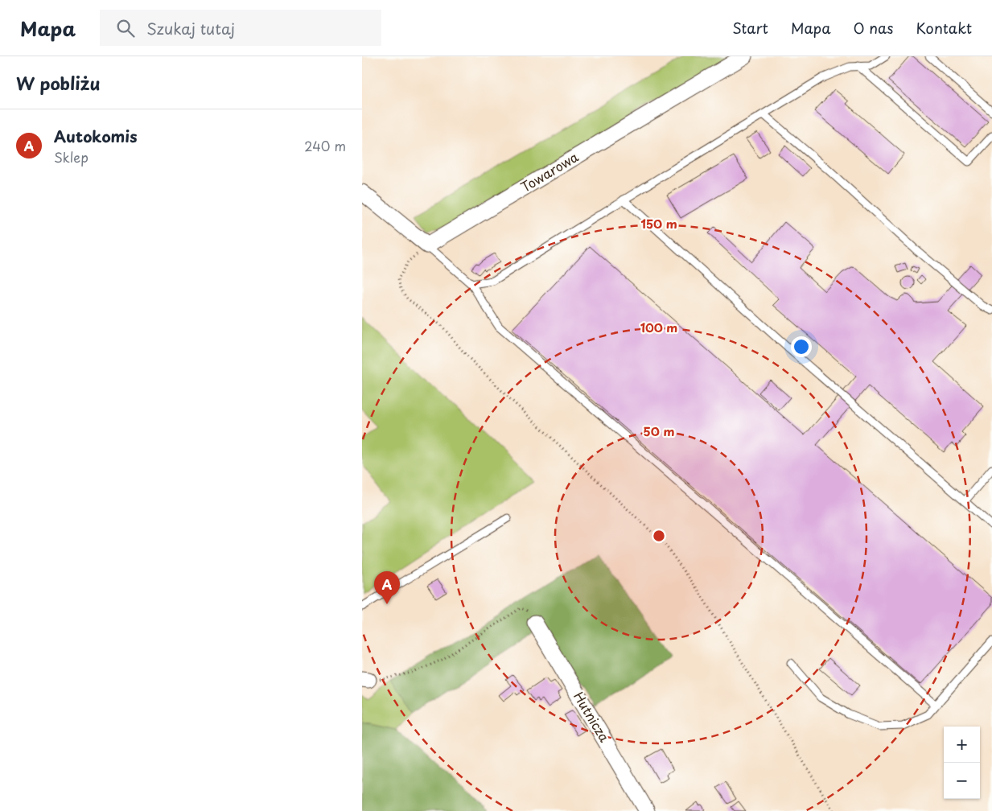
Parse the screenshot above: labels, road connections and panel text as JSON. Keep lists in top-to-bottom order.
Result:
{
  "streets": {
    "street": ["Towarowa", "Hutnicza"]
  },
  "page": {
    "header": "Mapa",
    "search": "Szukaj tutaj",
    "nav": [
      "Start",
      "Mapa",
      "O nas",
      "Kontakt"
    ],
    "heading": "W pobliżu",
    "list": [
      {
        "mark": "A",
        "name": "Autokomis",
        "note": "Sklep",
        "value": "240 m"
      }
    ],
    "pins": "A",
    "map_buttons": ["+", "−"]
  },
  "rings": ["150 m", "100 m", "50 m"]
}
